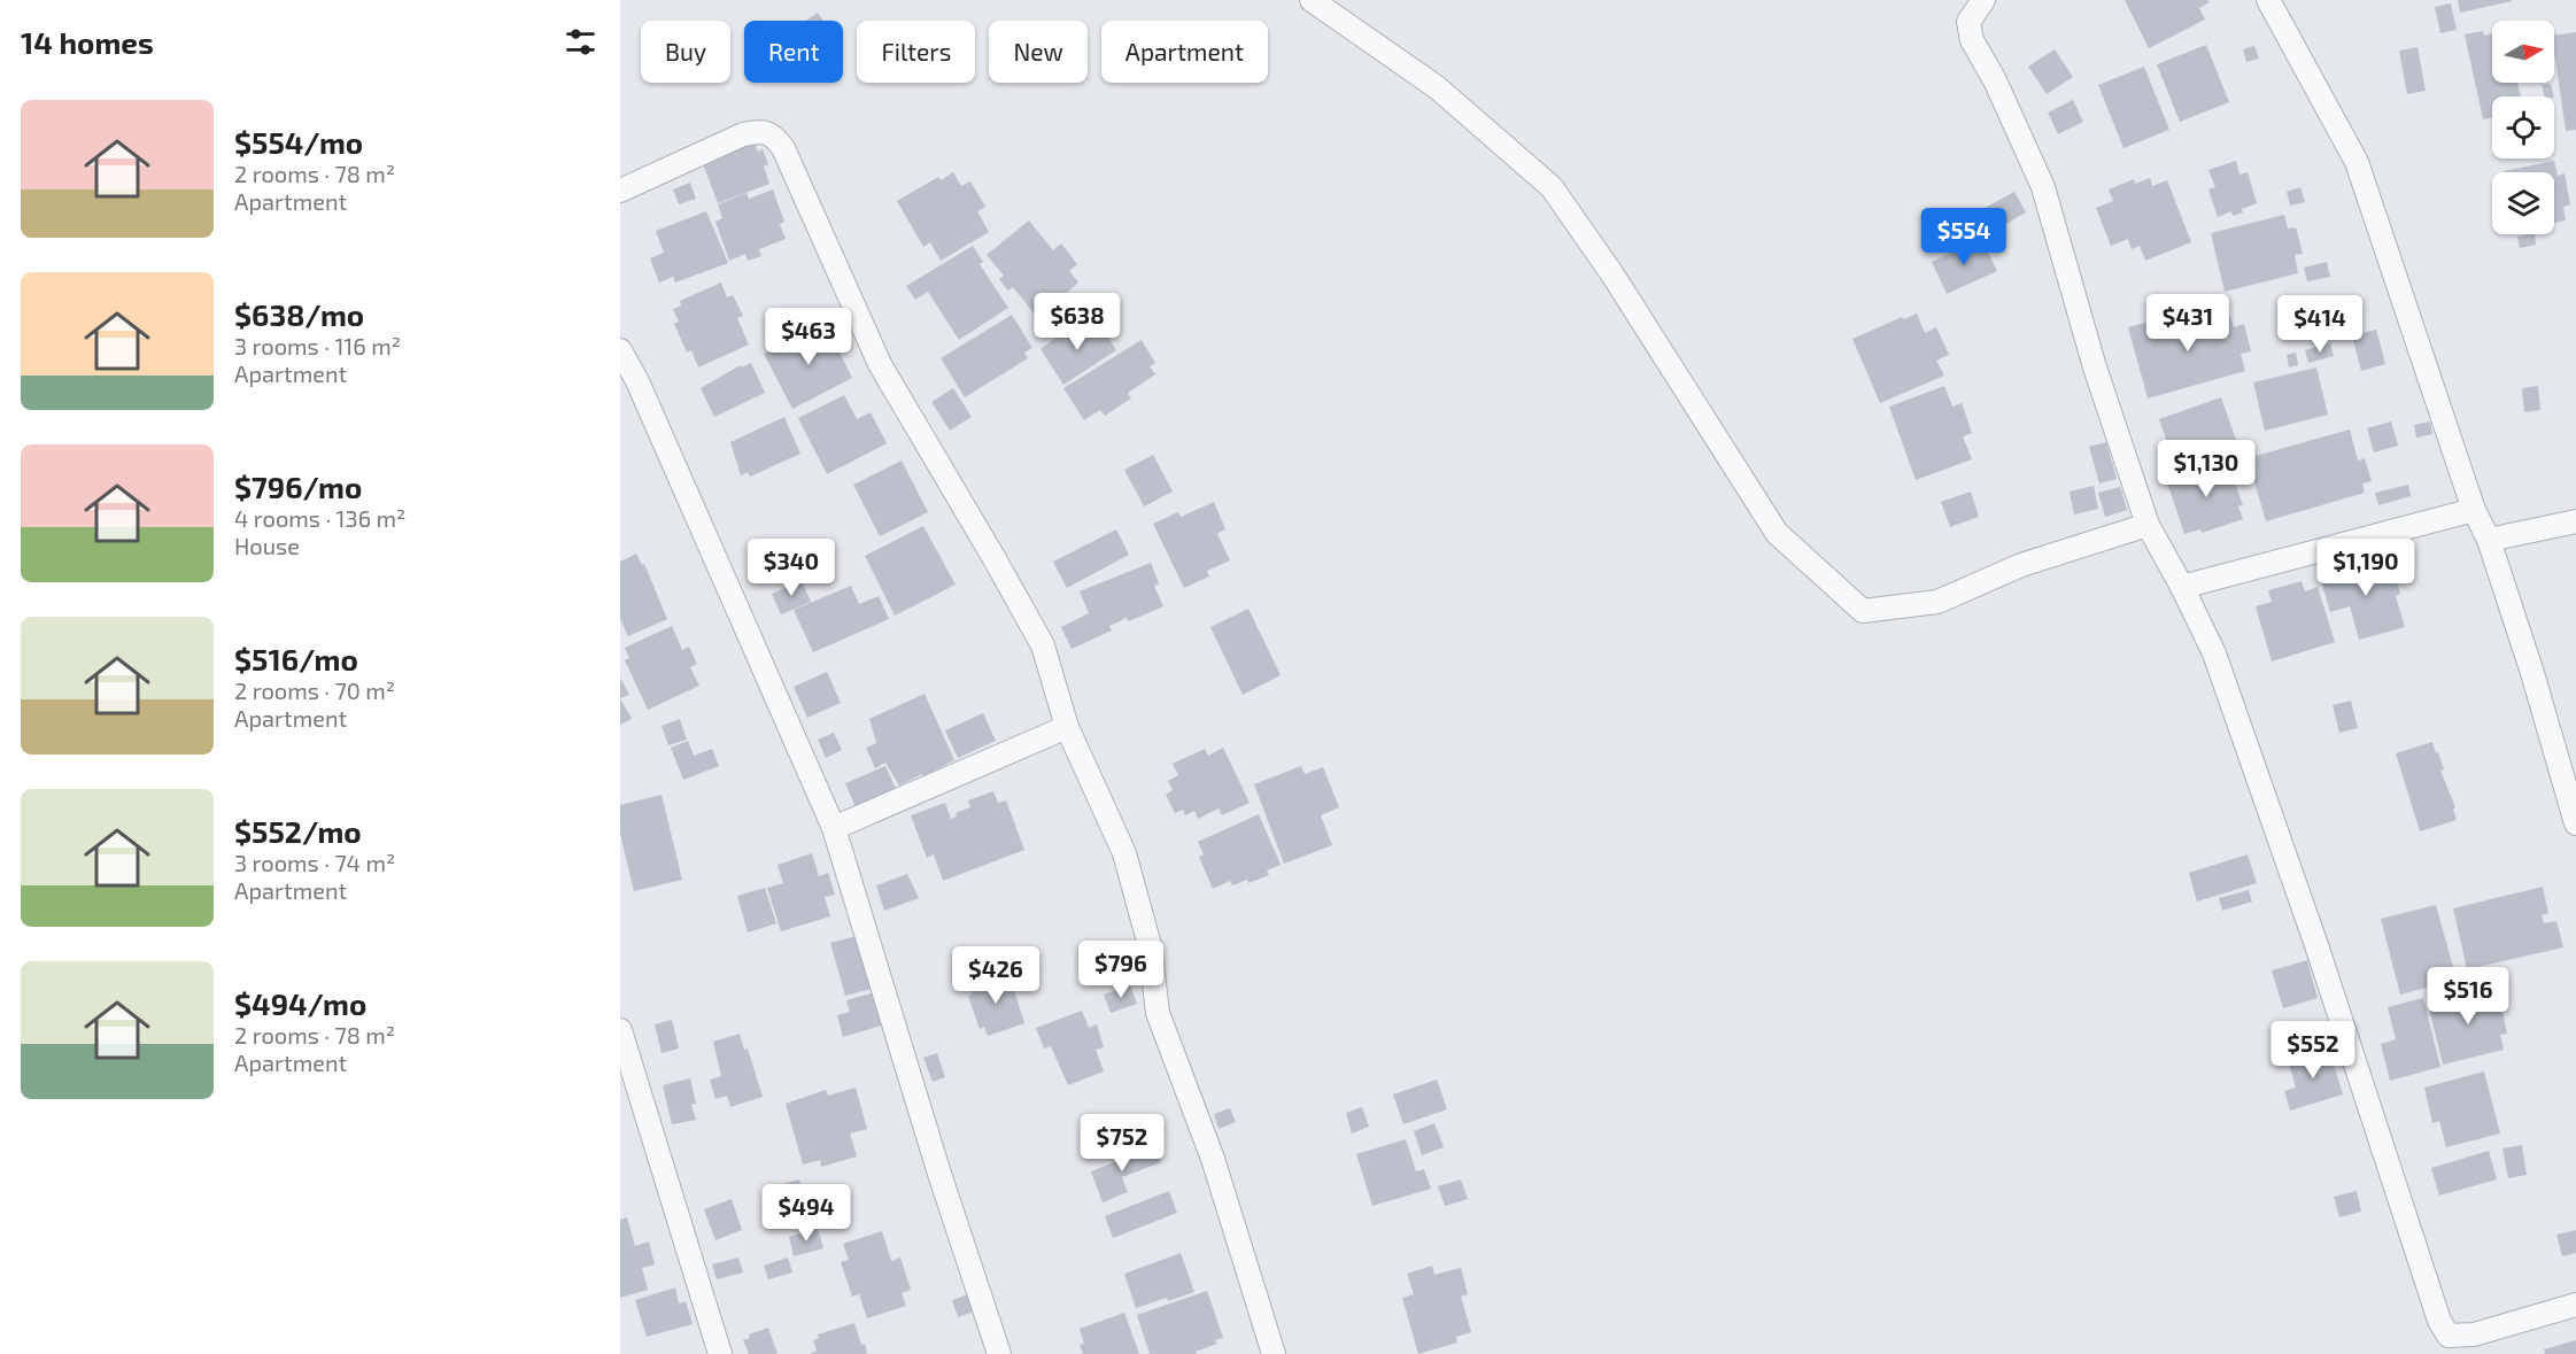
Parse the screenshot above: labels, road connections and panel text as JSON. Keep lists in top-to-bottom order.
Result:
{
  "north": "right",
  "page": {
    "heading": "14 homes",
    "chip": [
      "Buy",
      "Rent",
      "Filters",
      "New",
      "Apartment"
    ],
    "list": [
      {
        "name": "$554/mo",
        "note": "2 rooms · 78 m² · Apartment"
      },
      {
        "name": "$638/mo",
        "note": "3 rooms · 116 m² · Apartment"
      },
      {
        "name": "$796/mo",
        "note": "4 rooms · 136 m² · House"
      },
      {
        "name": "$516/mo",
        "note": "2 rooms · 70 m² · Apartment"
      },
      {
        "name": "$552/mo",
        "note": "3 rooms · 74 m² · Apartment"
      },
      {
        "name": "$494/mo",
        "note": "2 rooms · 78 m² · Apartment"
      }
    ],
    "price": [
      "$554",
      "$638",
      "$431",
      "$414",
      "$463",
      "$1,130",
      "$340",
      "$1,190",
      "$796",
      "$426",
      "$516",
      "$552",
      "$752",
      "$494"
    ]
  }
}
